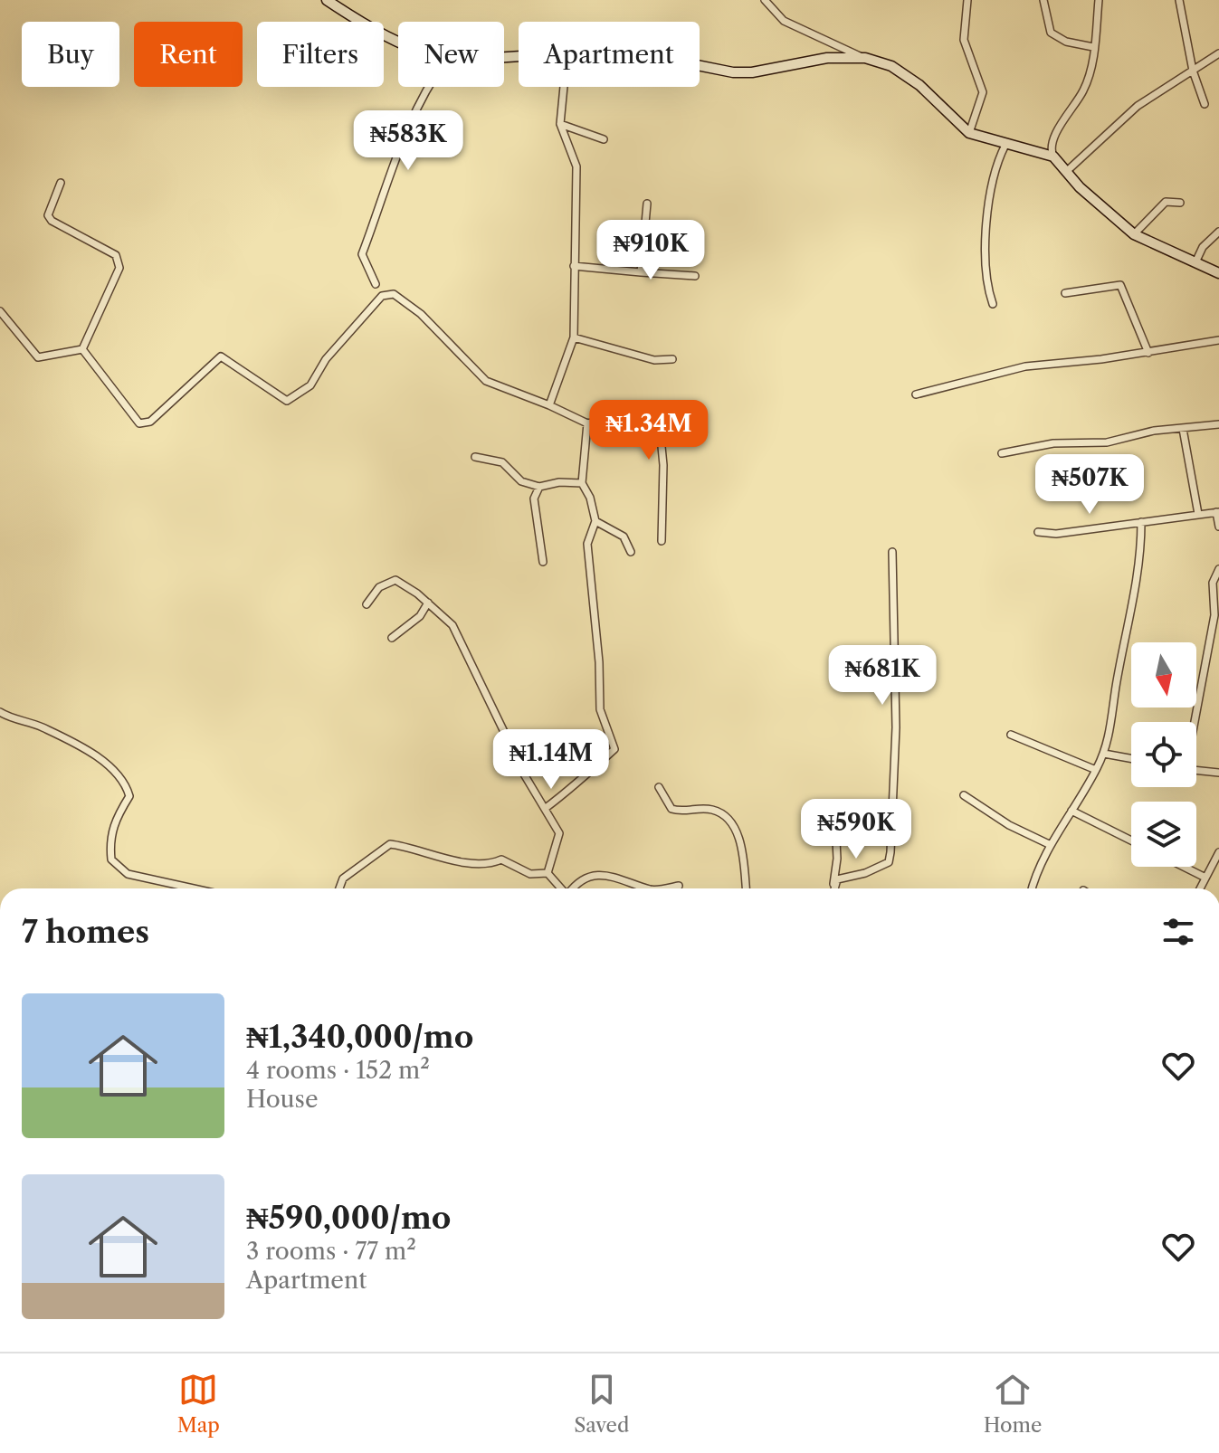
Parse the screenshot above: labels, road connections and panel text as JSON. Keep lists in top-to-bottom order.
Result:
{
  "north": "bottom",
  "page": {
    "chip": [
      "Buy",
      "Rent",
      "Filters",
      "New",
      "Apartment"
    ],
    "price": [
      "₦583K",
      "₦910K",
      "₦1.34M",
      "₦507K",
      "₦681K",
      "₦1.14M",
      "₦590K"
    ],
    "heading": "7 homes",
    "list": [
      {
        "name": "₦1,340,000/mo",
        "note": "4 rooms · 152 m² · House"
      },
      {
        "name": "₦590,000/mo",
        "note": "3 rooms · 77 m² · Apartment"
      }
    ],
    "tabs": ["Map", "Saved", "Home"]
  }
}
